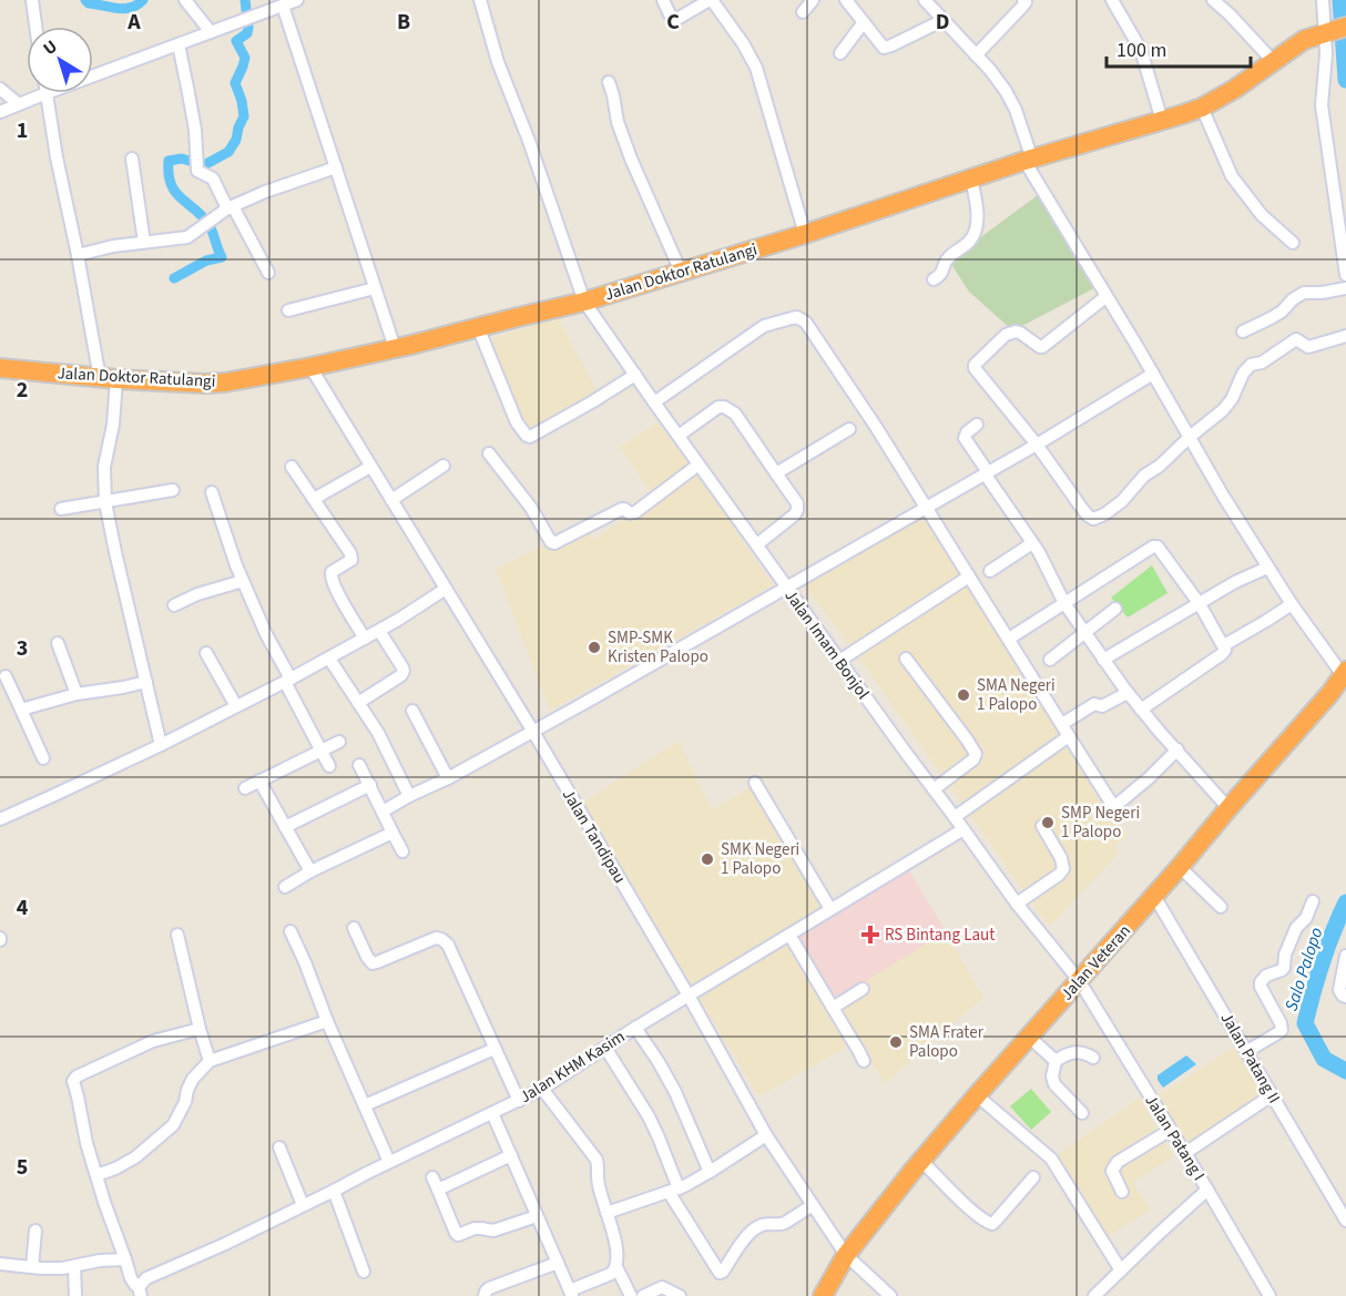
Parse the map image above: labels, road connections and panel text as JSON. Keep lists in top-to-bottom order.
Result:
{
  "streets": {
    "highway": ["Jalan Doktor Ratulangi", "Jalan Veteran"],
    "street": [
      "Jalan Imam Bonjol",
      "Jalan Tandipau",
      "Jalan Patang II",
      "Jalan KHM Kasim",
      "Jalan Patang I"
    ]
  },
  "crossings": [
    ["Jalan Doktor Ratulangi", "Jalan Imam Bonjol"],
    ["Jalan Doktor Ratulangi", "Jalan Tandipau"],
    ["Jalan Imam Bonjol", "Jalan Veteran"],
    ["Jalan Imam Bonjol", "Jalan KHM Kasim"],
    ["Jalan Imam Bonjol", "Jalan Patang I"],
    ["Jalan Tandipau", "Jalan Veteran"],
    ["Jalan Tandipau", "Jalan KHM Kasim"],
    ["Jalan Veteran", "Jalan Patang II"],
    ["Jalan Veteran", "Jalan Patang I"]
  ],
  "water": ["Salo Palopo"],
  "places": {
    "other": [
      "SMP-SMK Kristen Palopo",
      "SMA Negeri 1 Palopo",
      "SMP Negeri 1 Palopo",
      "SMK Negeri 1 Palopo",
      "SMA Frater Palopo"
    ],
    "health": ["RS Bintang Laut"]
  },
  "scale_bar": "100 m",
  "north": "top left",
  "grid": {
    "columns": [
      "A",
      "B",
      "C",
      "D"
    ],
    "rows": [
      "1",
      "2",
      "3",
      "4",
      "5"
    ]
  }
}
